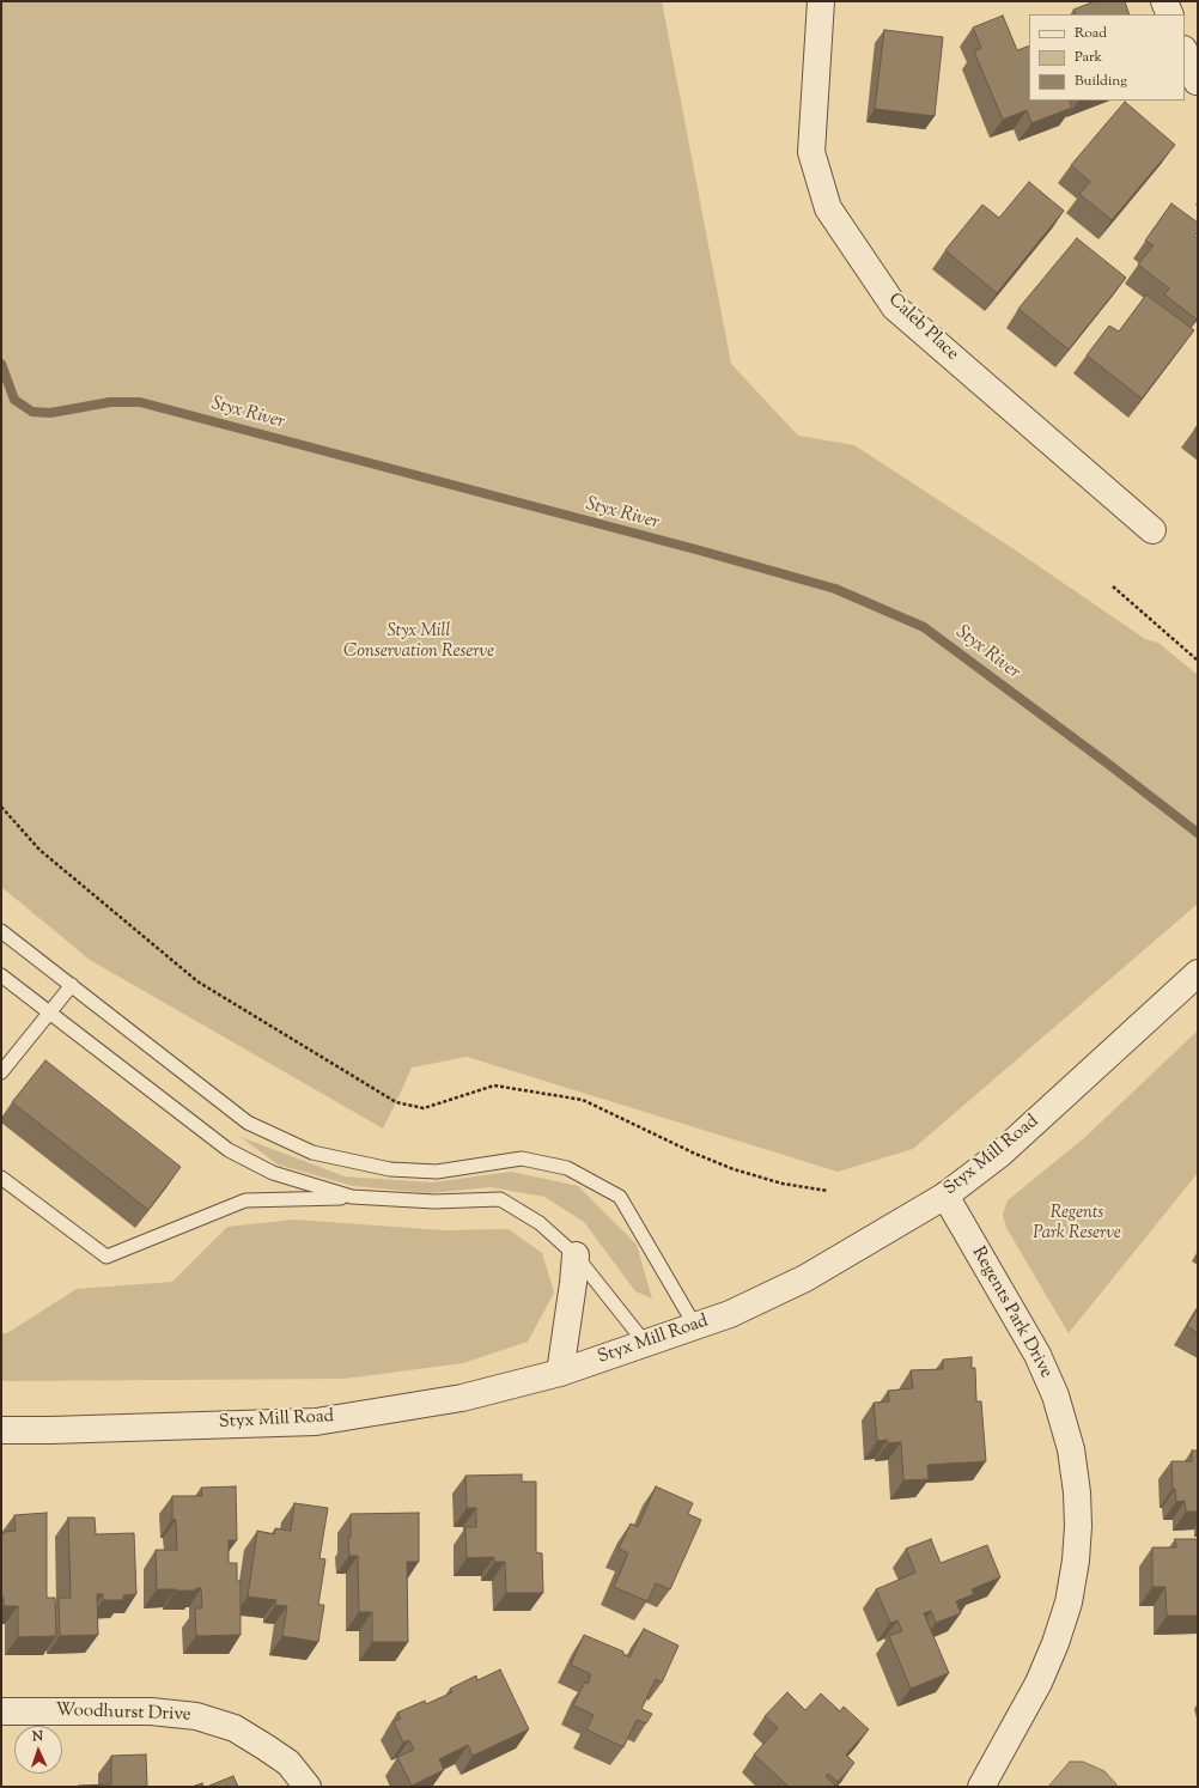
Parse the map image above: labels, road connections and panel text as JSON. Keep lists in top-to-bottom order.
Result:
{
  "streets": {
    "street": [
      "Caleb Place",
      "Styx Mill Road",
      "Regents Park Drive",
      "Woodhurst Drive"
    ]
  },
  "crossings": [
    ["Styx Mill Road", "Regents Park Drive"]
  ],
  "water": ["Styx River"],
  "parks": ["Styx Mill Conservation Reserve", "Regents Park Reserve"],
  "legend": ["Road", "Park", "Building"],
  "north": "top"
}
